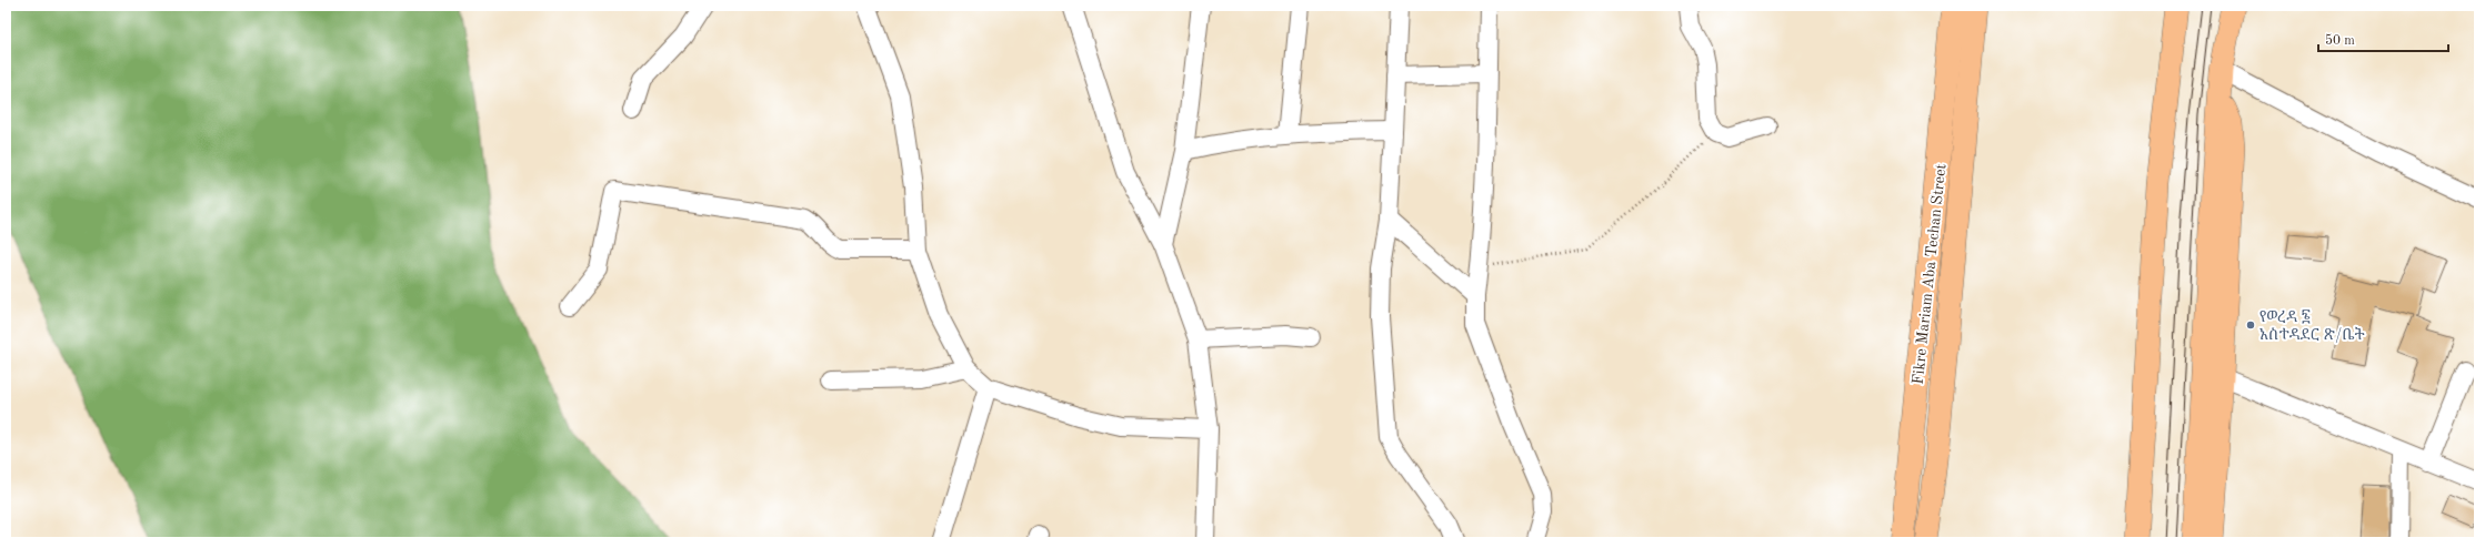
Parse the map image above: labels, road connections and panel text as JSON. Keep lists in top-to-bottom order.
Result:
{
  "streets": {
    "main road": ["Fikre Mariam Aba Techan Street"]
  },
  "places": ["የወረዳ ፮ አስተዳደር ጽ/ቤት"],
  "scale_bar": "50 m"
}
